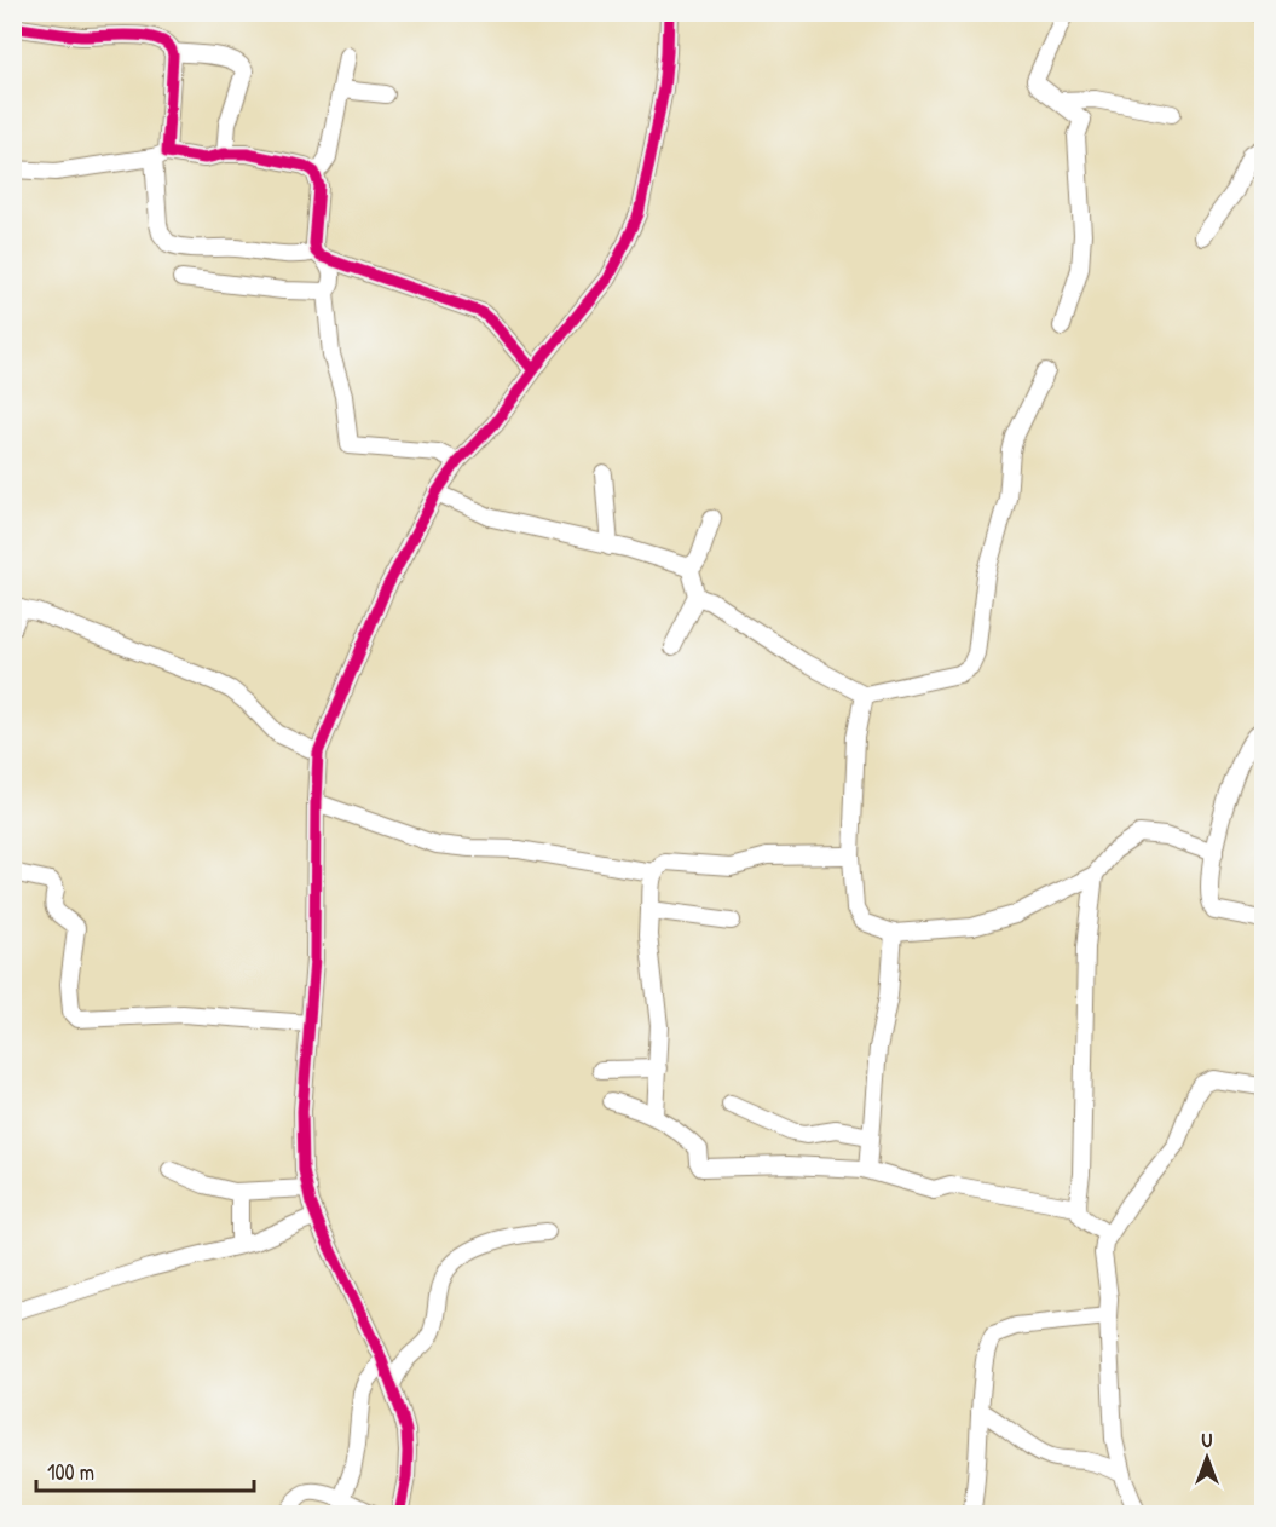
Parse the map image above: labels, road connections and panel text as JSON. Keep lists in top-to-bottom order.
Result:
{
  "scale_bar": "100 m",
  "north": "top"
}
